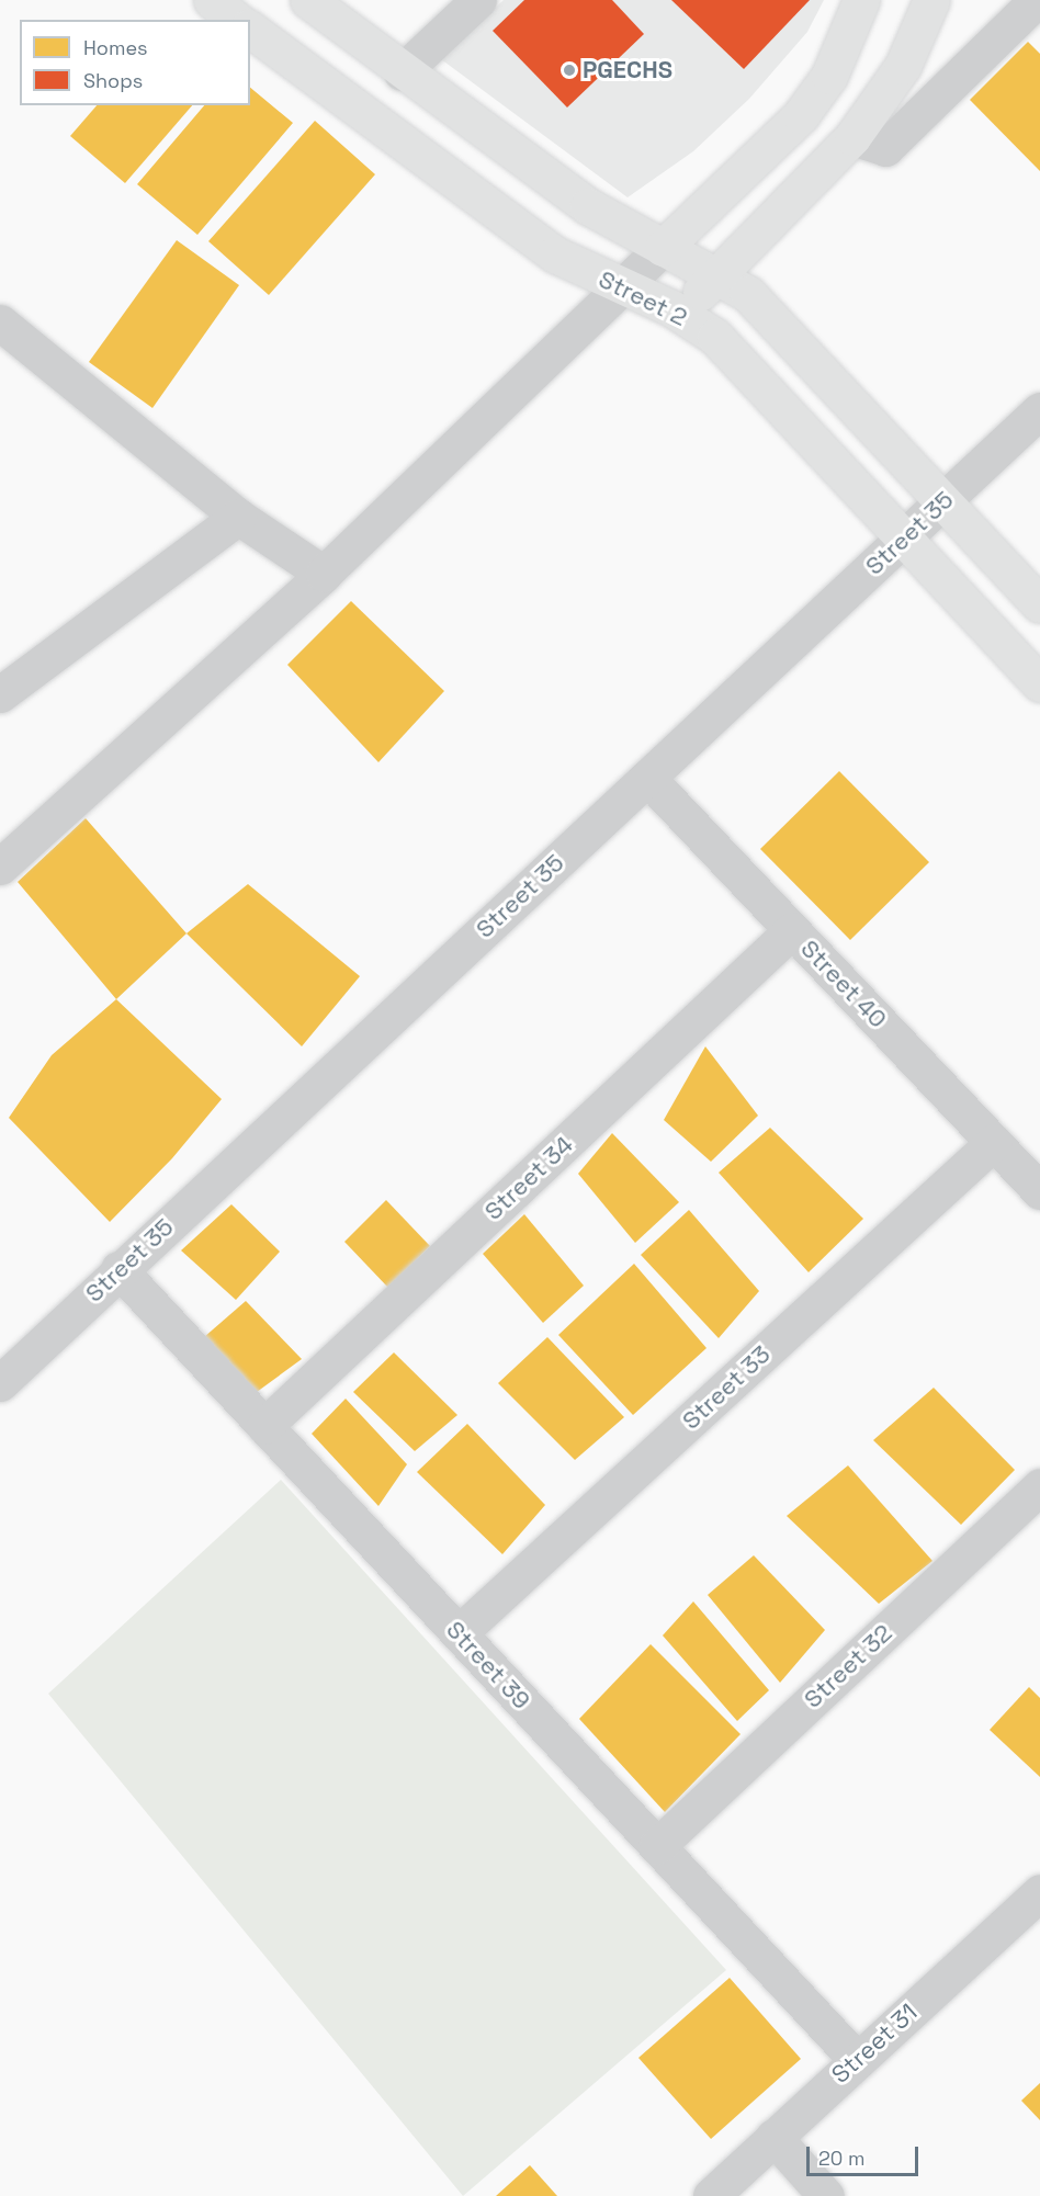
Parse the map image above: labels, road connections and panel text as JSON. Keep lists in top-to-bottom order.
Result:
{
  "streets": {
    "main road": ["Street 2"],
    "street": [
      "Street 35",
      "Street 40",
      "Street 34",
      "Street 33",
      "Street 39",
      "Street 32",
      "Street 31"
    ]
  },
  "crossings": [
    ["Street 2", "Street 35"],
    ["Street 35", "Street 40"],
    ["Street 35", "Street 39"],
    ["Street 40", "Street 34"],
    ["Street 40", "Street 33"],
    ["Street 34", "Street 39"],
    ["Street 33", "Street 39"],
    ["Street 39", "Street 32"],
    ["Street 39", "Street 31"]
  ],
  "places": ["PGECHS"],
  "legend": ["Homes", "Shops"],
  "scale_bar": "20 m"
}
